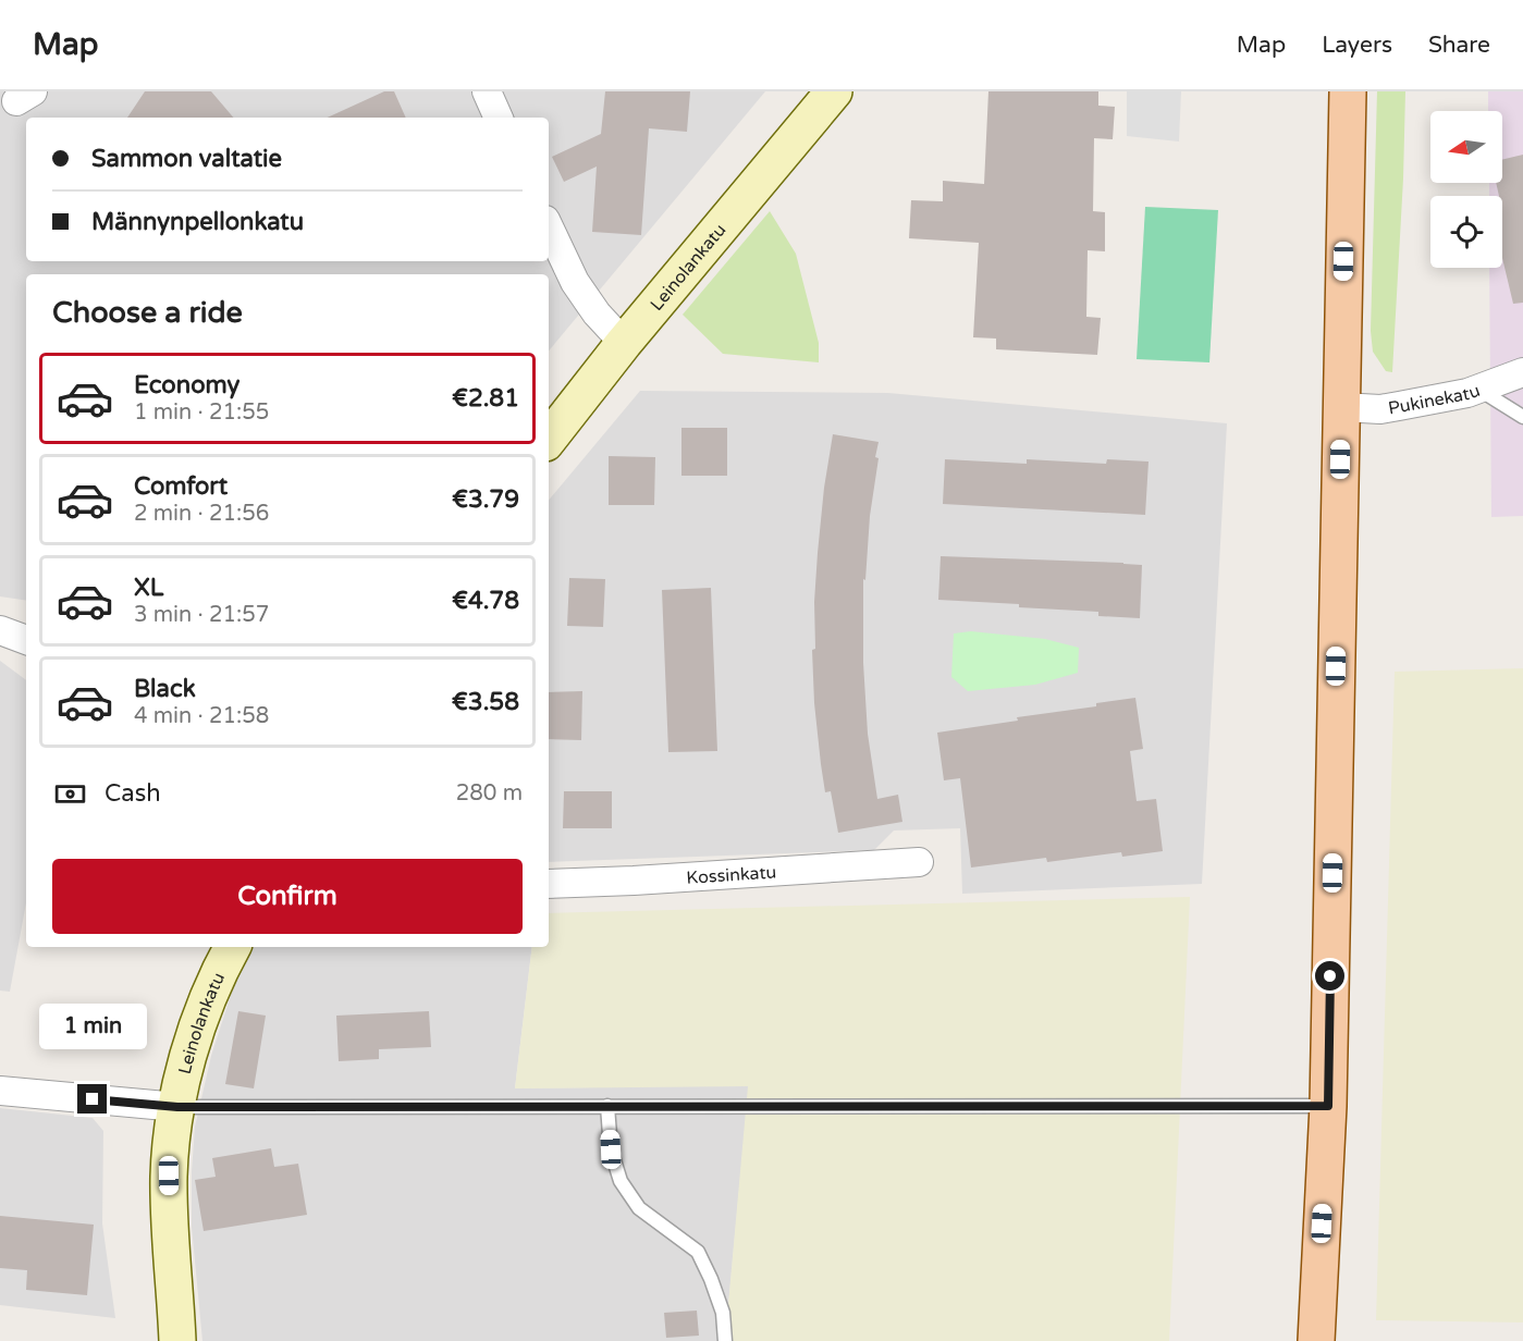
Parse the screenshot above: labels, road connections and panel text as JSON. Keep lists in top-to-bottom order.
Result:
{
  "streets": {
    "street": ["Leinolankatu", "Pukinekatu", "Kossinkatu"]
  },
  "north": "left",
  "page": {
    "header": "Map",
    "nav": ["Map", "Layers", "Share"],
    "banner": ["Sammon valtatie", "Männynpellonkatu"],
    "heading": "Choose a ride",
    "list": [
      {
        "name": "Economy",
        "note": "1 min · 21:55",
        "value": "€2.81"
      },
      {
        "name": "Comfort",
        "note": "2 min · 21:56",
        "value": "€3.79"
      },
      {
        "name": "XL",
        "note": "3 min · 21:57",
        "value": "€4.78"
      },
      {
        "name": "Black",
        "note": "4 min · 21:58",
        "value": "€3.58"
      }
    ],
    "pay": ["Cash", "280 m"],
    "buttons": "Confirm",
    "bubble": "1 min"
  }
}
